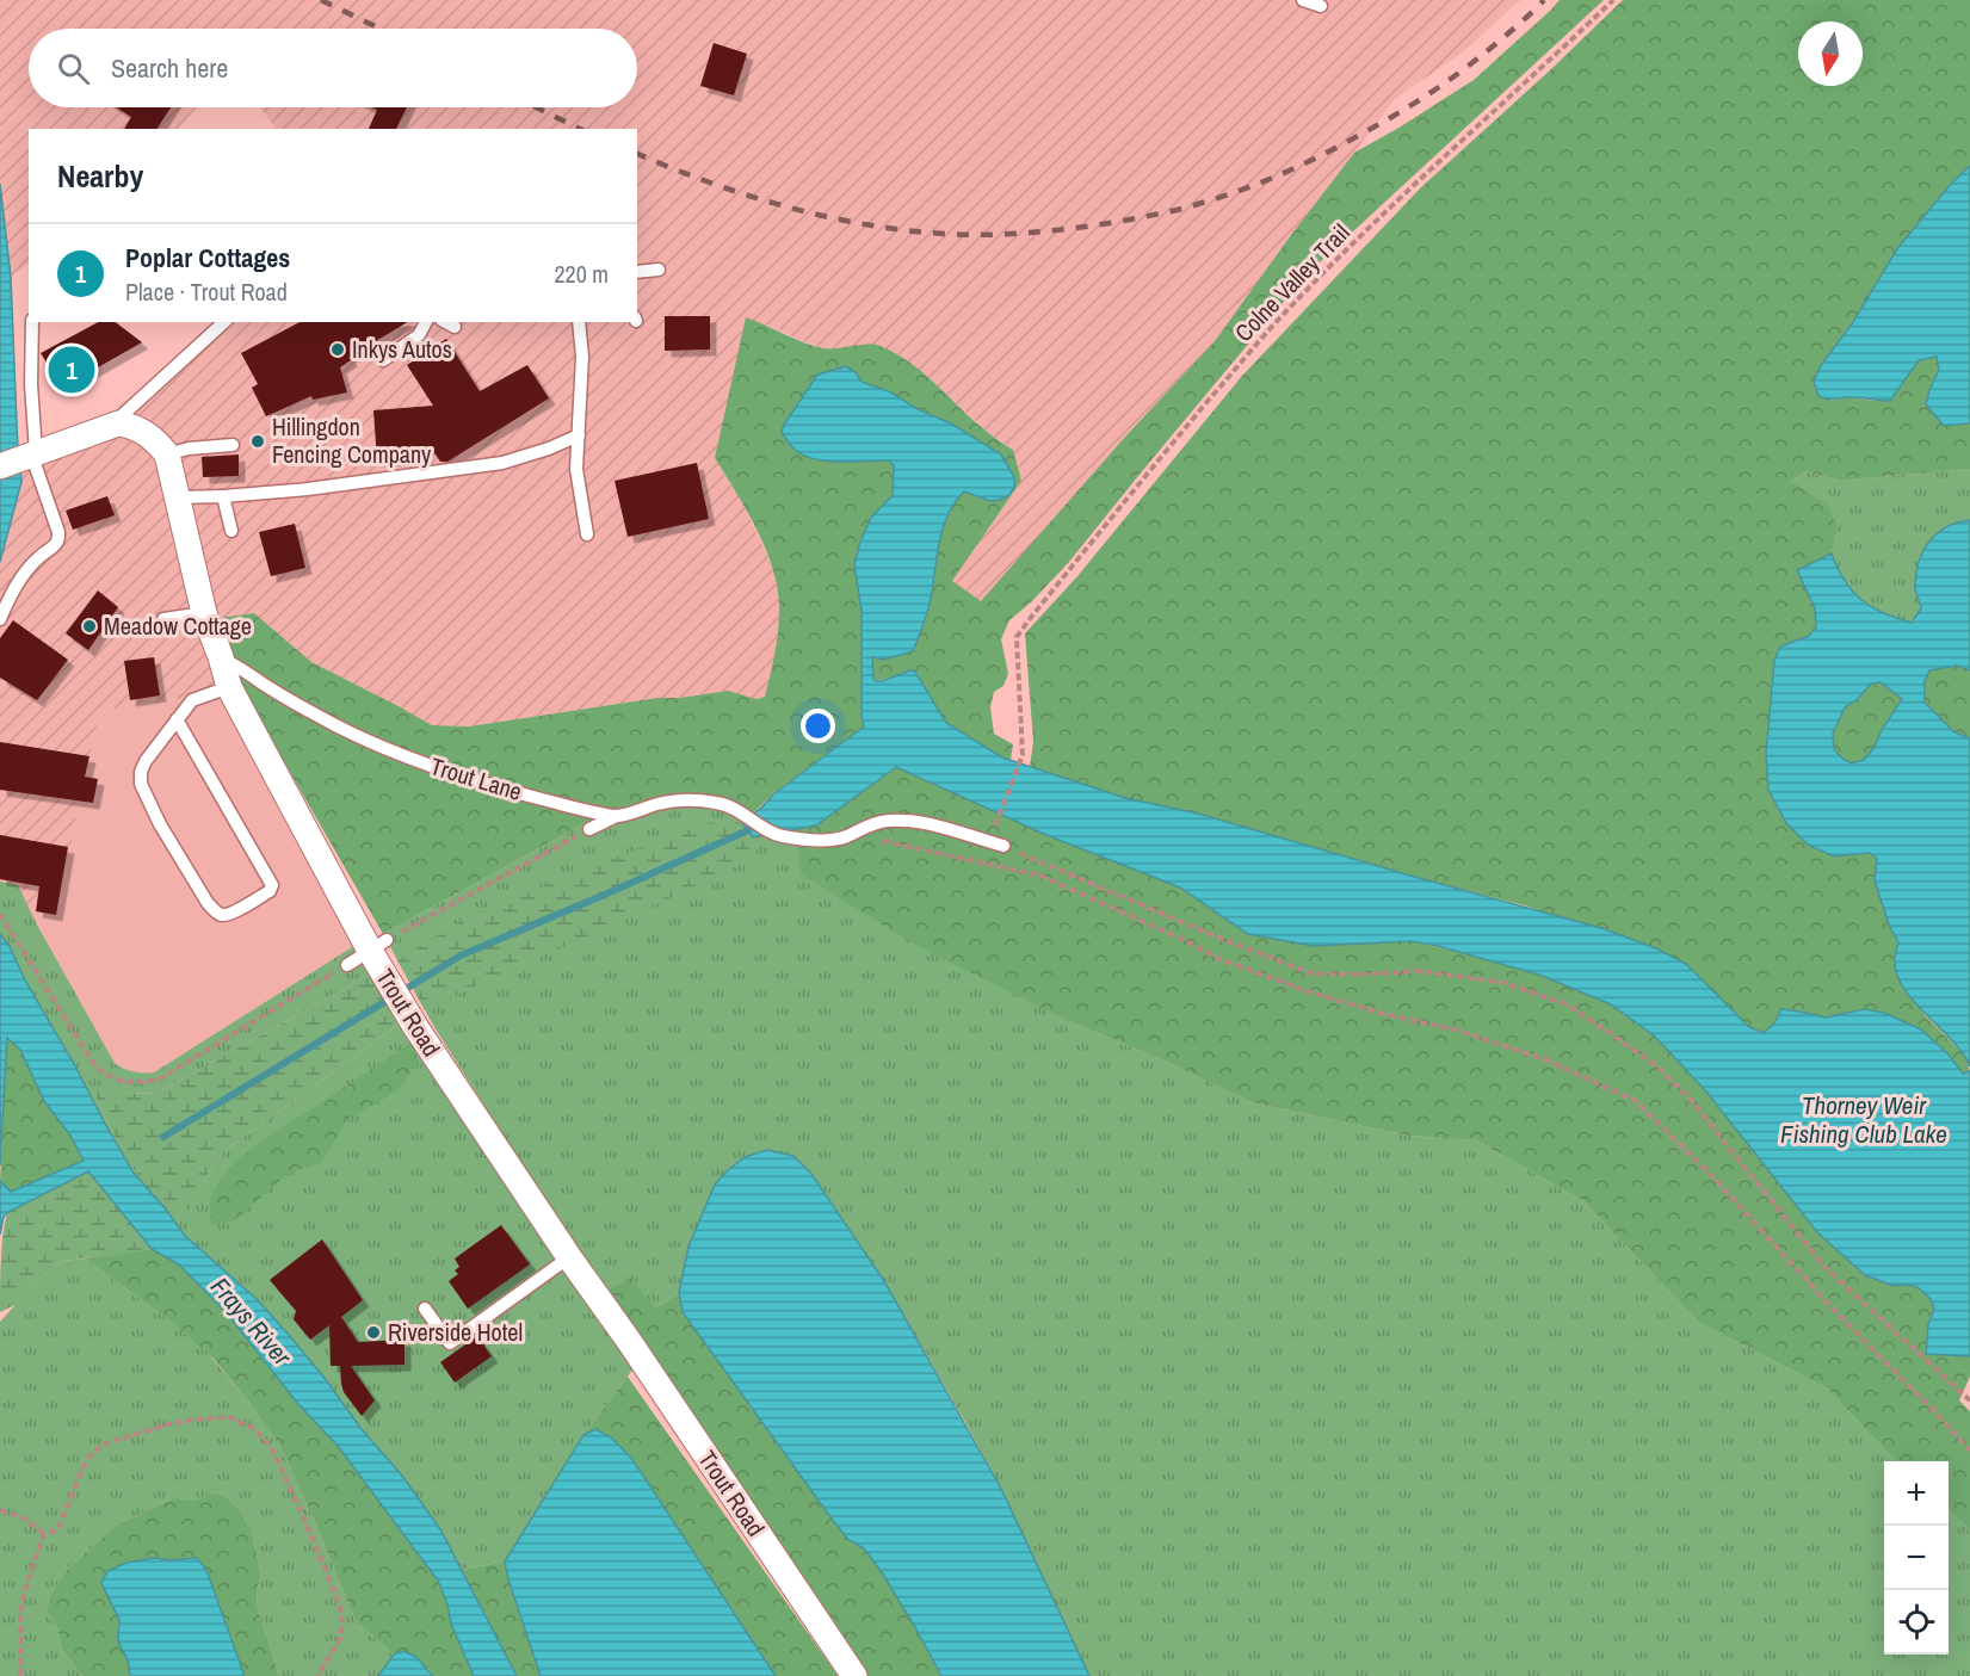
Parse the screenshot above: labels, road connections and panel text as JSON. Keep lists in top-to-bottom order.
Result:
{
  "streets": {
    "street": ["Trout Road"],
    "lane": ["Trout Lane"],
    "path": ["Colne Valley Trail"]
  },
  "crossings": [
    ["Trout Lane", "Trout Road"]
  ],
  "water": ["Thorney Weir Fishing Club Lake", "Frays River"],
  "places": [
    "Inkys Autos",
    "Hillingdon Fencing Company",
    "Meadow Cottage",
    "Riverside Hotel"
  ],
  "north": "bottom",
  "page": {
    "search": "Search here",
    "heading": "Nearby",
    "list": [
      {
        "mark": "1",
        "name": "Poplar Cottages",
        "note": "Place · Trout Road",
        "value": "220 m"
      }
    ],
    "pins": "1",
    "map_buttons": ["+", "−"]
  }
}
